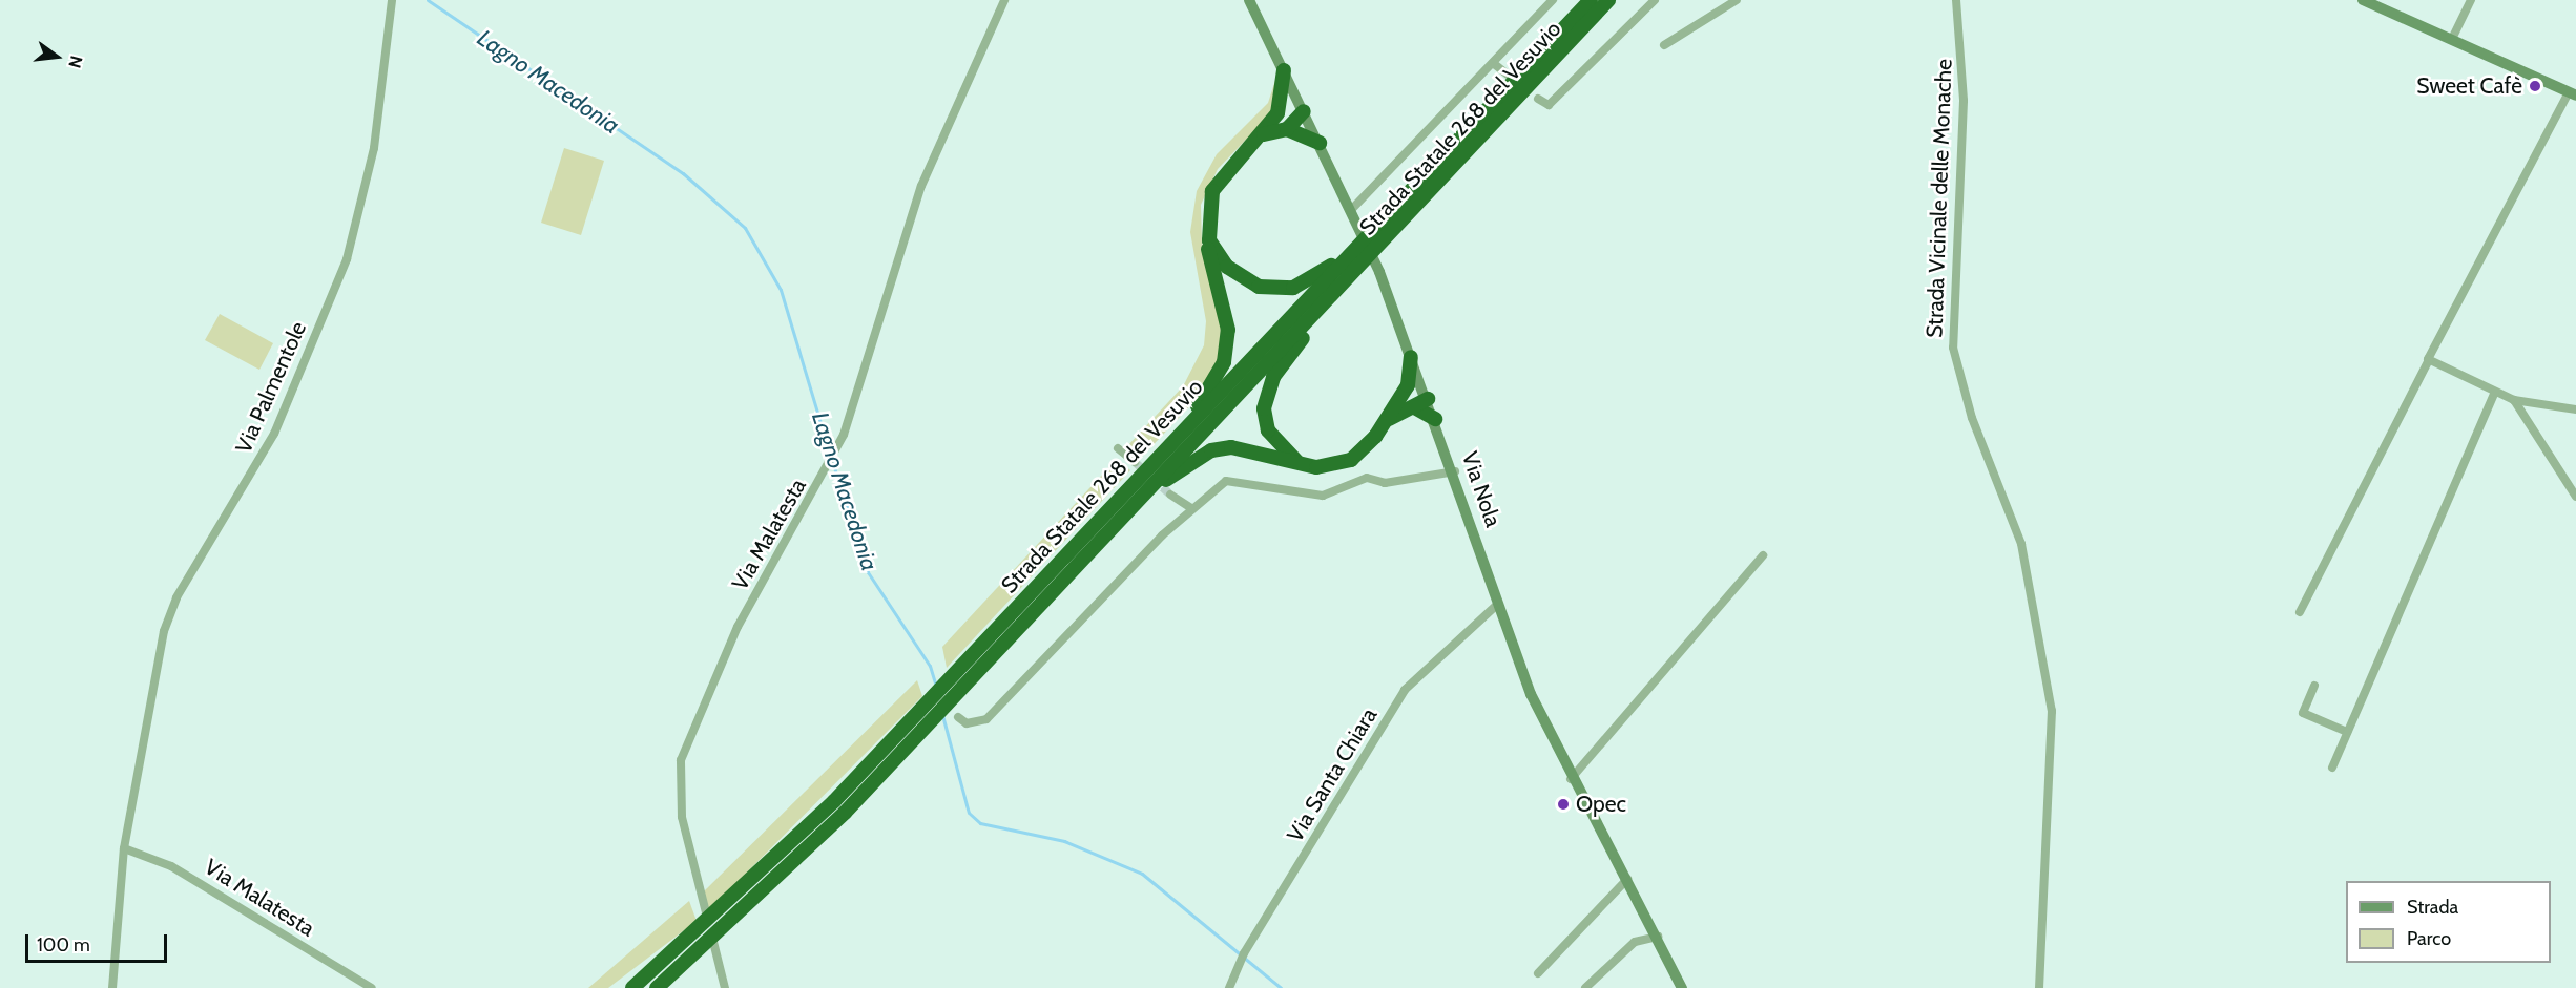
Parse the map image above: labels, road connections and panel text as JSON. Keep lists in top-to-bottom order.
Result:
{
  "streets": {
    "highway": ["Strada Statale 268 del Vesuvio"],
    "street": [
      "Strada Vicinale delle Monache",
      "Via Palmentole",
      "Via Nola",
      "Via Malatesta",
      "Via Santa Chiara"
    ]
  },
  "crossings": [
    ["Via Palmentole", "Via Malatesta"],
    ["Via Nola", "Via Santa Chiara"]
  ],
  "water": ["Lagno Macedonia"],
  "places": ["Sweet Cafè", "Opec"],
  "legend": ["Strada", "Parco"],
  "scale_bar": "100 m",
  "north": "right"
}
